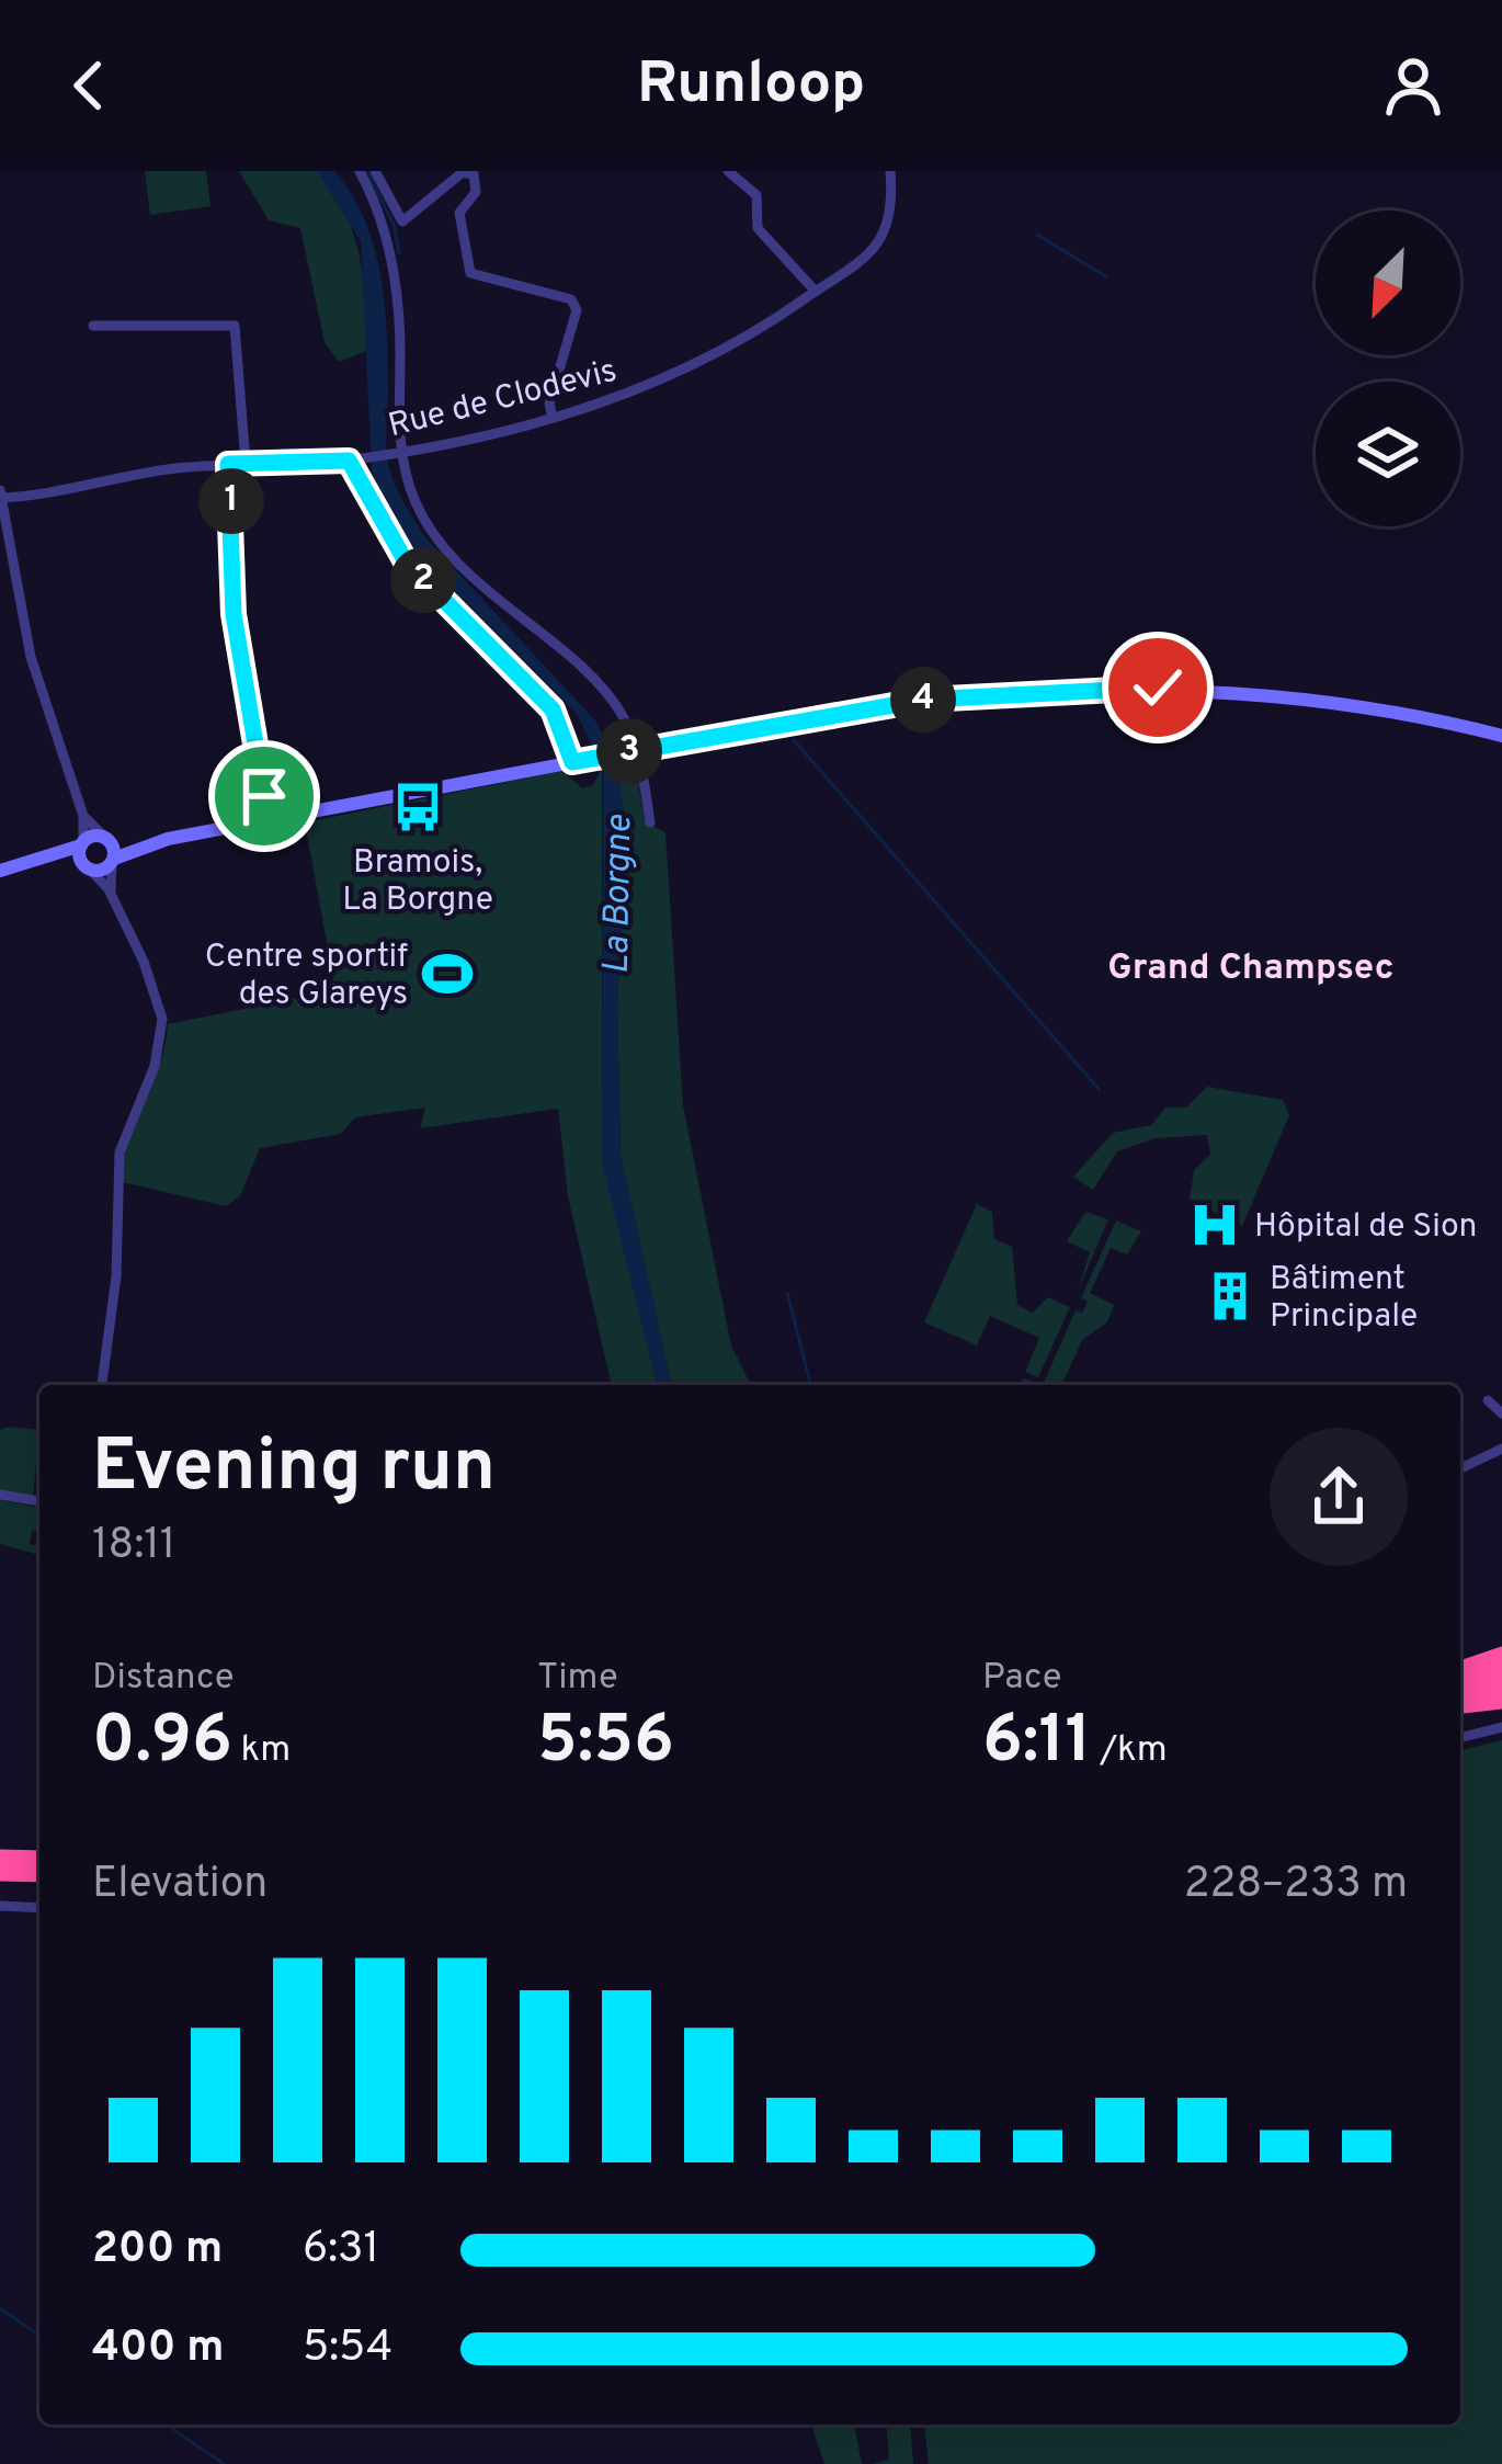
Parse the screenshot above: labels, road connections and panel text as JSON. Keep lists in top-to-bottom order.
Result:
{
  "streets": {
    "street": ["Rue de Clodevis"]
  },
  "districts": ["Grand Champsec"],
  "water": ["La Borgne"],
  "places": {
    "bus stop": ["Bramois, La Borgne"],
    "sports": ["Centre sportif des Glareys"],
    "hospital": ["Hôpital de Sion"],
    "building": ["Bâtiment Principale"]
  },
  "north": "bottom left",
  "page": {
    "header": "Runloop",
    "pins": [
      "1",
      "2",
      "4",
      "3"
    ],
    "heading": ["Evening run", "18:11"],
    "stats": [
      ["Distance", "0.96 km"],
      ["Time", "5:56"],
      ["Pace", "6:11 /km"]
    ],
    "chart": ["Elevation", "228–233 m"],
    "list": [
      {
        "name": "200 m",
        "note": "6:31"
      },
      {
        "name": "400 m",
        "note": "5:54"
      }
    ]
  }
}
